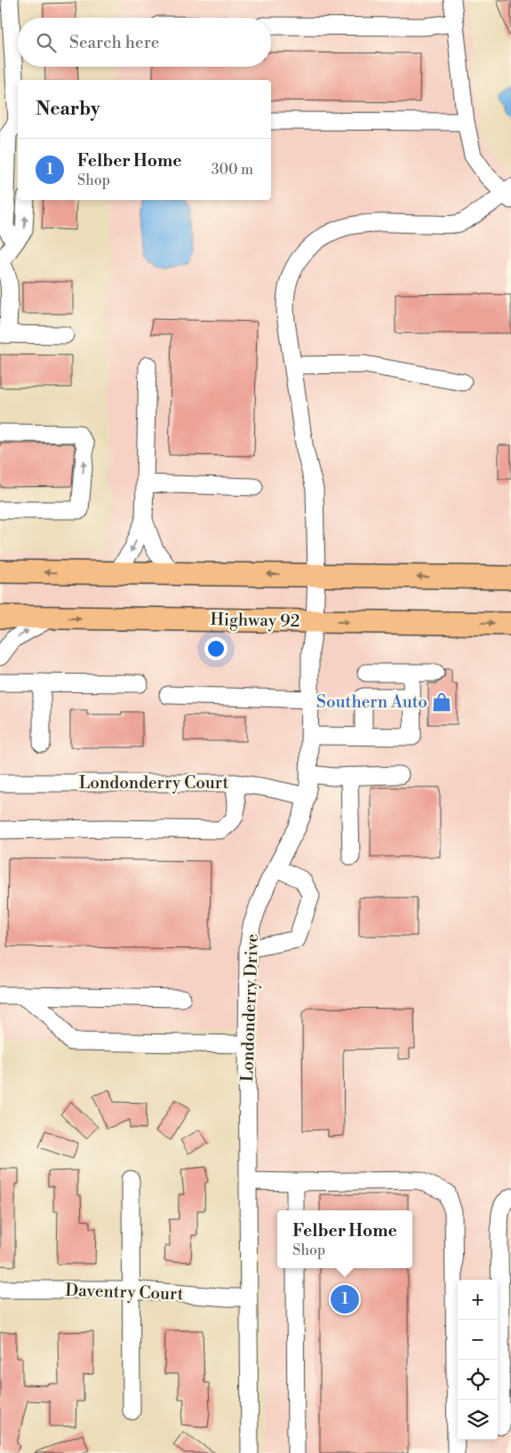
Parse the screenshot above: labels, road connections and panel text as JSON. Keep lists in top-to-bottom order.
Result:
{
  "streets": {
    "main road": ["Highway 92"],
    "street": ["Londonderry Court", "Londonderry Drive", "Daventry Court"]
  },
  "crossings": [
    ["Highway 92", "Londonderry Drive"],
    ["Londonderry Court", "Londonderry Drive"],
    ["Londonderry Drive", "Daventry Court"]
  ],
  "places": {
    "shop": ["Southern Auto"]
  },
  "page": {
    "search": "Search here",
    "heading": "Nearby",
    "list": [
      {
        "mark": "1",
        "name": "Felber Home",
        "note": "Shop",
        "value": "300 m"
      }
    ],
    "popup": ["Felber Home", "Shop"],
    "map_buttons": ["+", "−"],
    "pins": "1"
  }
}
